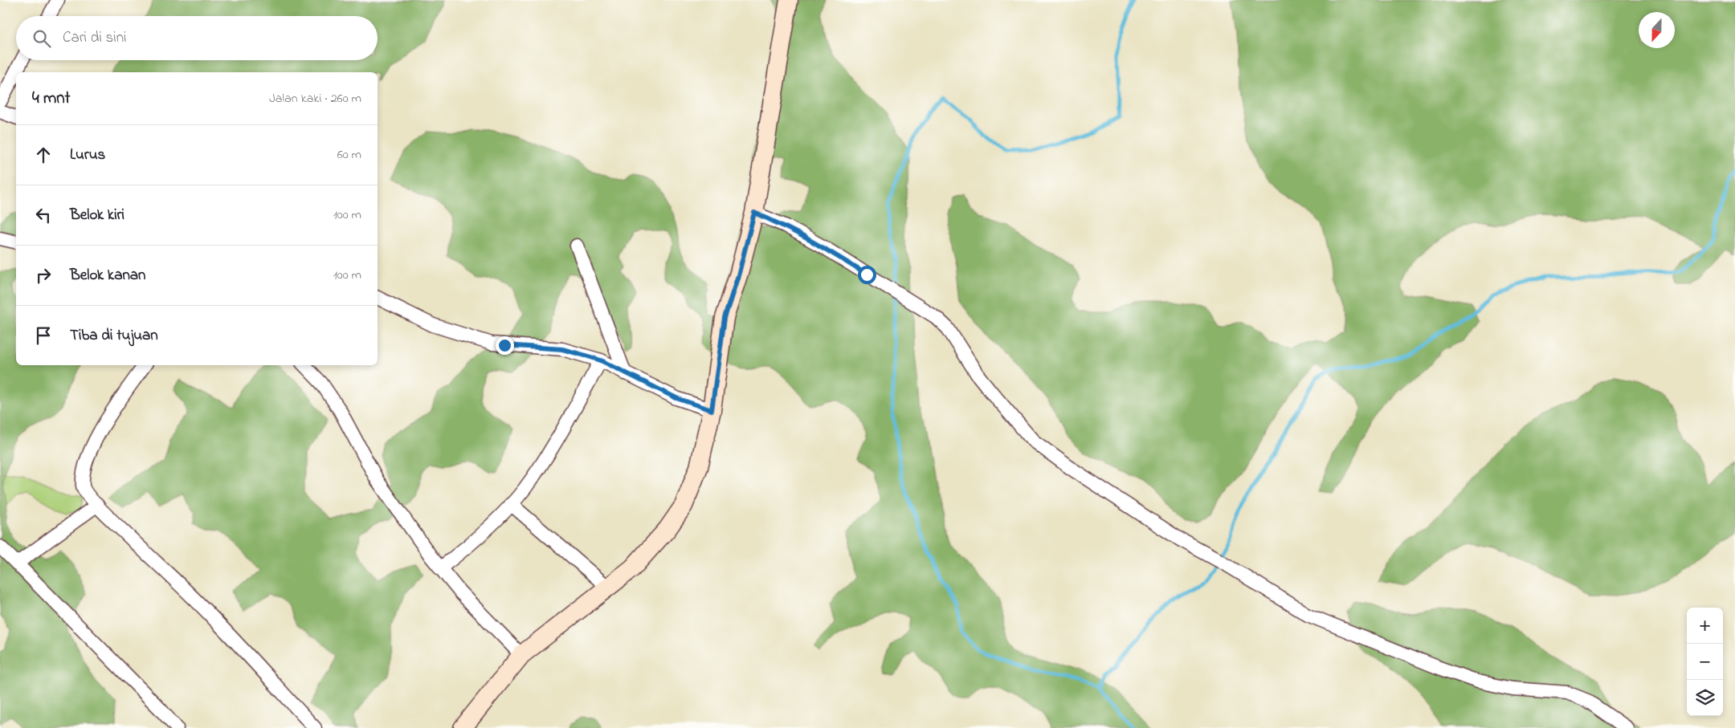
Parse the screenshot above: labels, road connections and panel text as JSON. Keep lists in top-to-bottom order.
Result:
{
  "north": "bottom",
  "page": {
    "search": "Cari di sini",
    "heading": ["4 mnt", "Jalan kaki · 260 m"],
    "list": [
      ["Lurus", "60 m"],
      ["Belok kiri", "100 m"],
      ["Belok kanan", "100 m"],
      "Tiba di tujuan"
    ],
    "map_buttons": ["+", "−"]
  }
}
